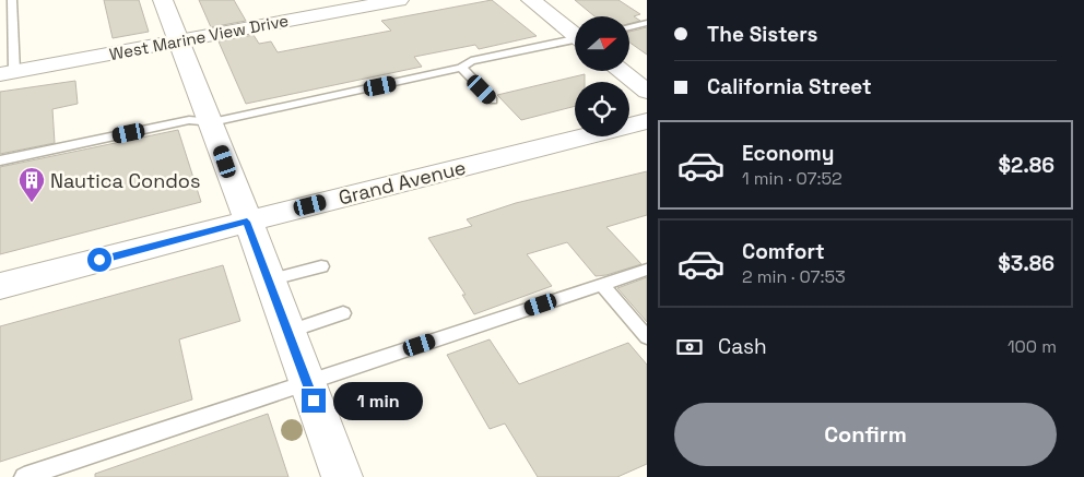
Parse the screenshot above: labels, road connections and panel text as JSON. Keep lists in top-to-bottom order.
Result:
{
  "streets": {
    "street": ["West Marine View Drive", "Grand Avenue"]
  },
  "places": {
    "building": ["Nautica Condos"]
  },
  "north": "right",
  "page": {
    "banner": ["The Sisters", "California Street"],
    "list": [
      {
        "name": "Economy",
        "note": "1 min · 07:52",
        "value": "$2.86"
      },
      {
        "name": "Comfort",
        "note": "2 min · 07:53",
        "value": "$3.86"
      }
    ],
    "pay": ["Cash", "100 m"],
    "bubble": "1 min",
    "buttons": "Confirm"
  }
}
